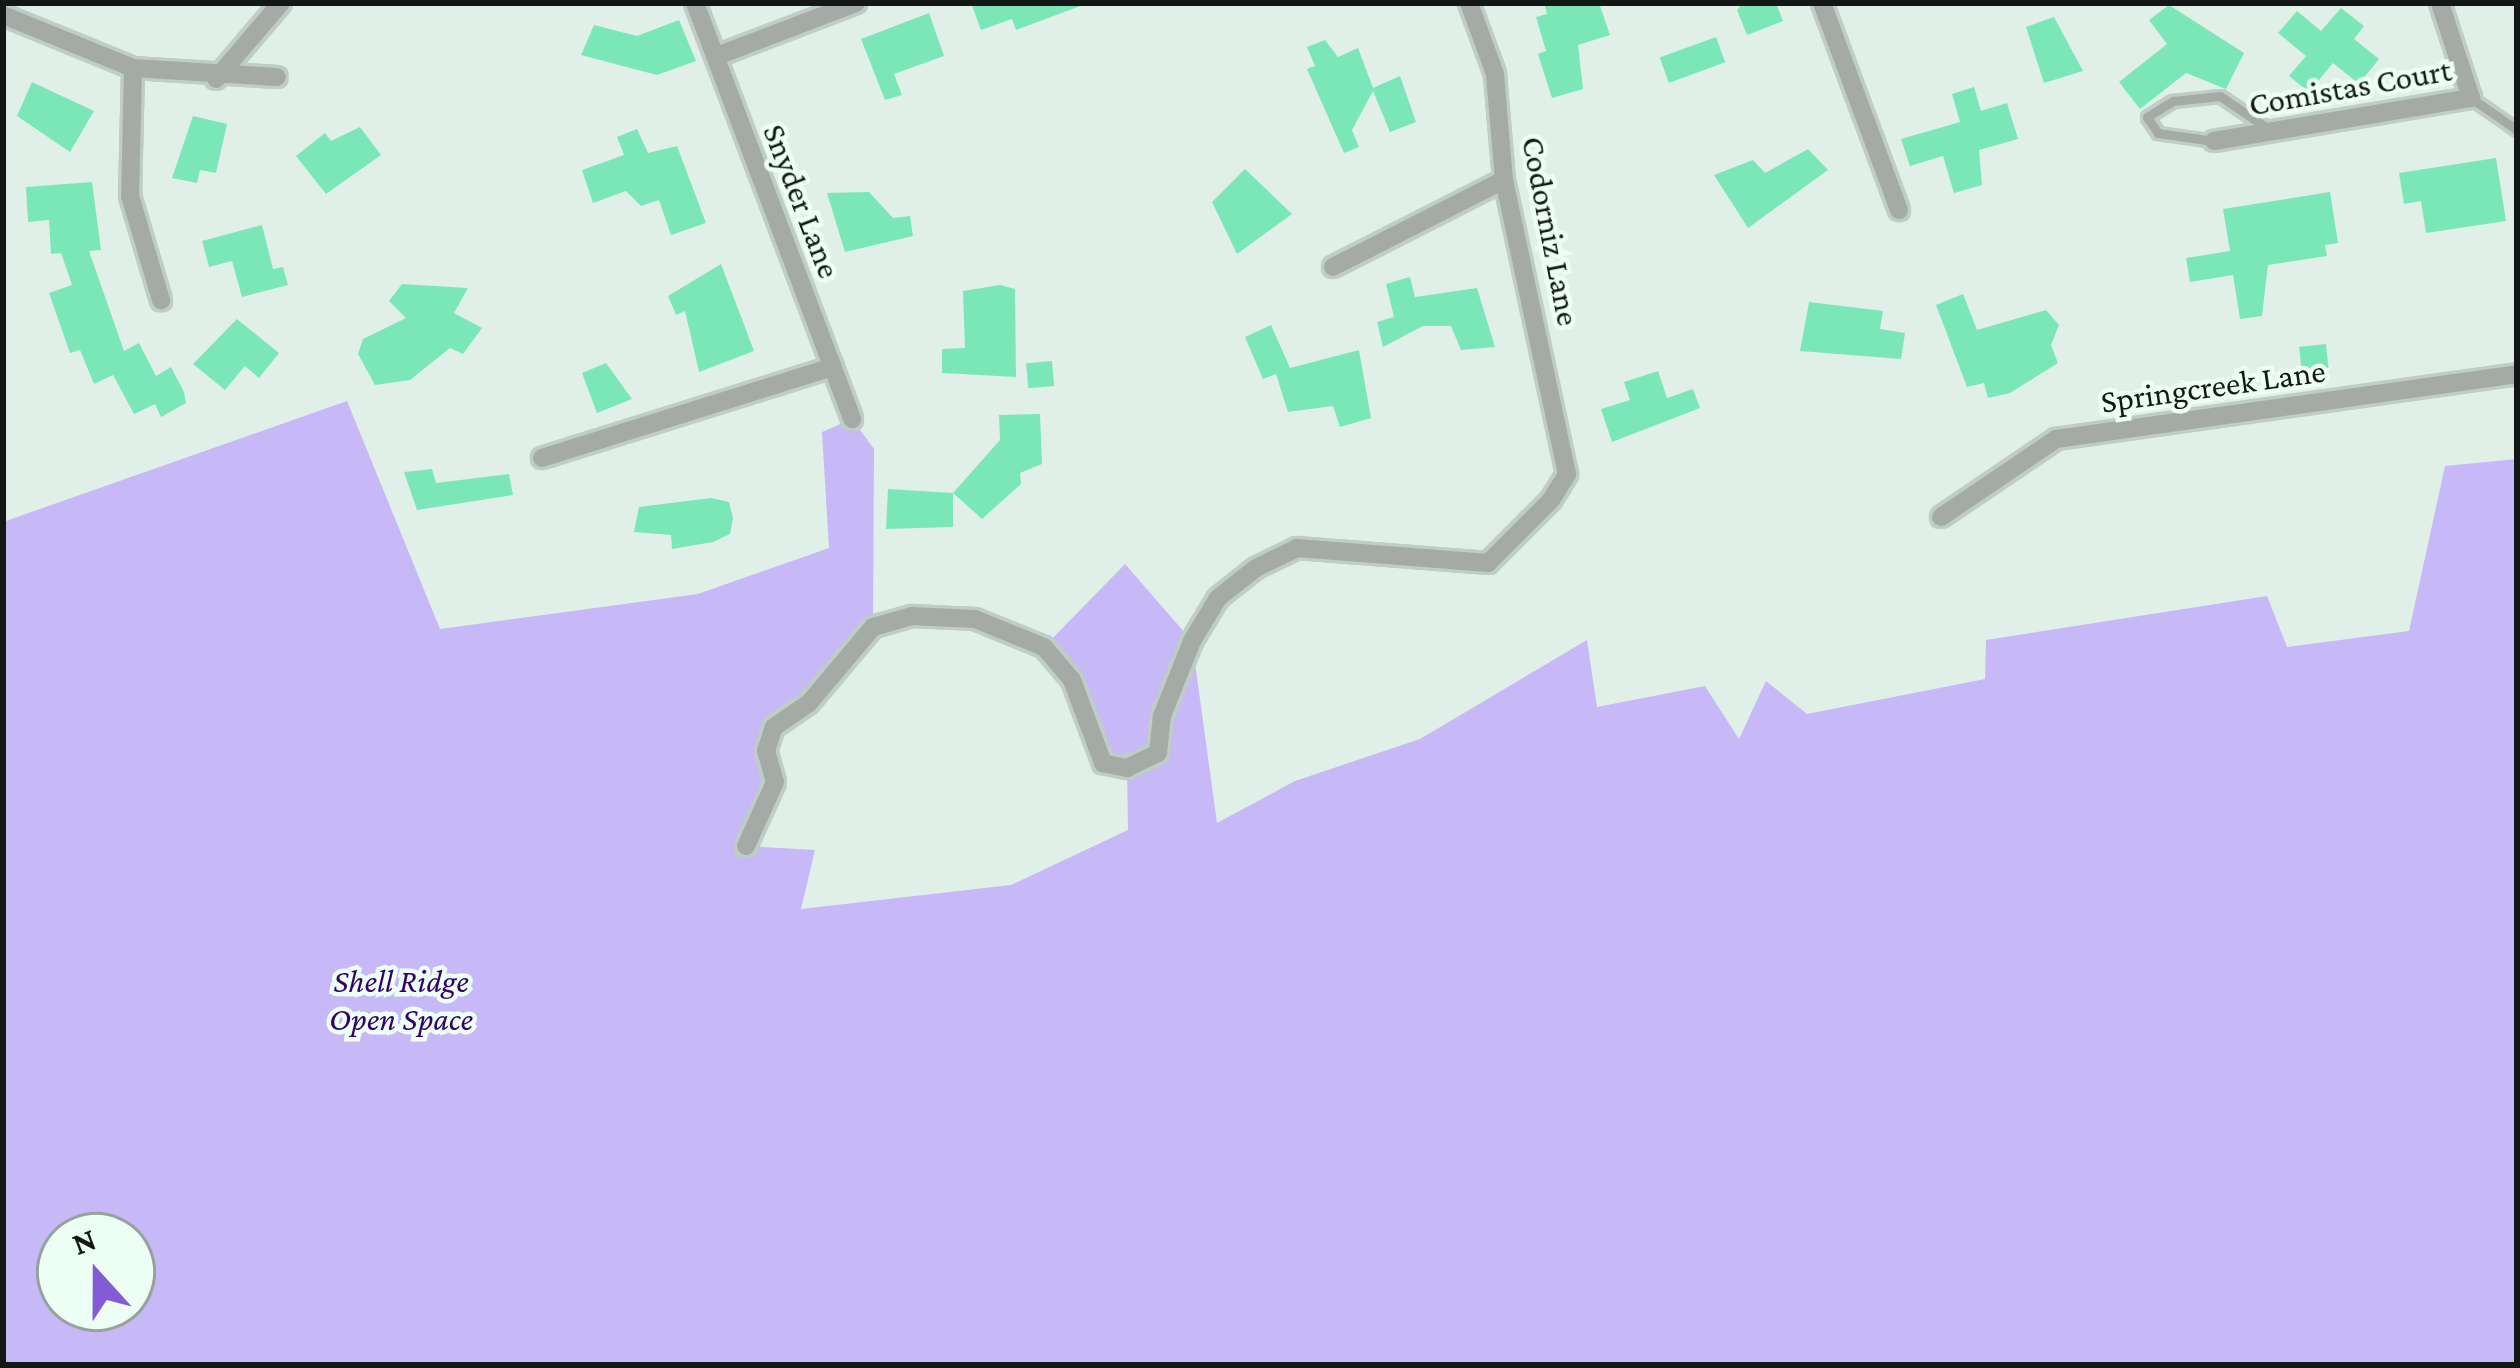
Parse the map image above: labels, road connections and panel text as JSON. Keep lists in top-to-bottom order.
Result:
{
  "streets": {
    "street": [
      "Comistas Court",
      "Snyder Lane",
      "Codorniz Lane",
      "Springcreek Lane"
    ]
  },
  "parks": ["Shell Ridge Open Space"],
  "north": "top"
}
